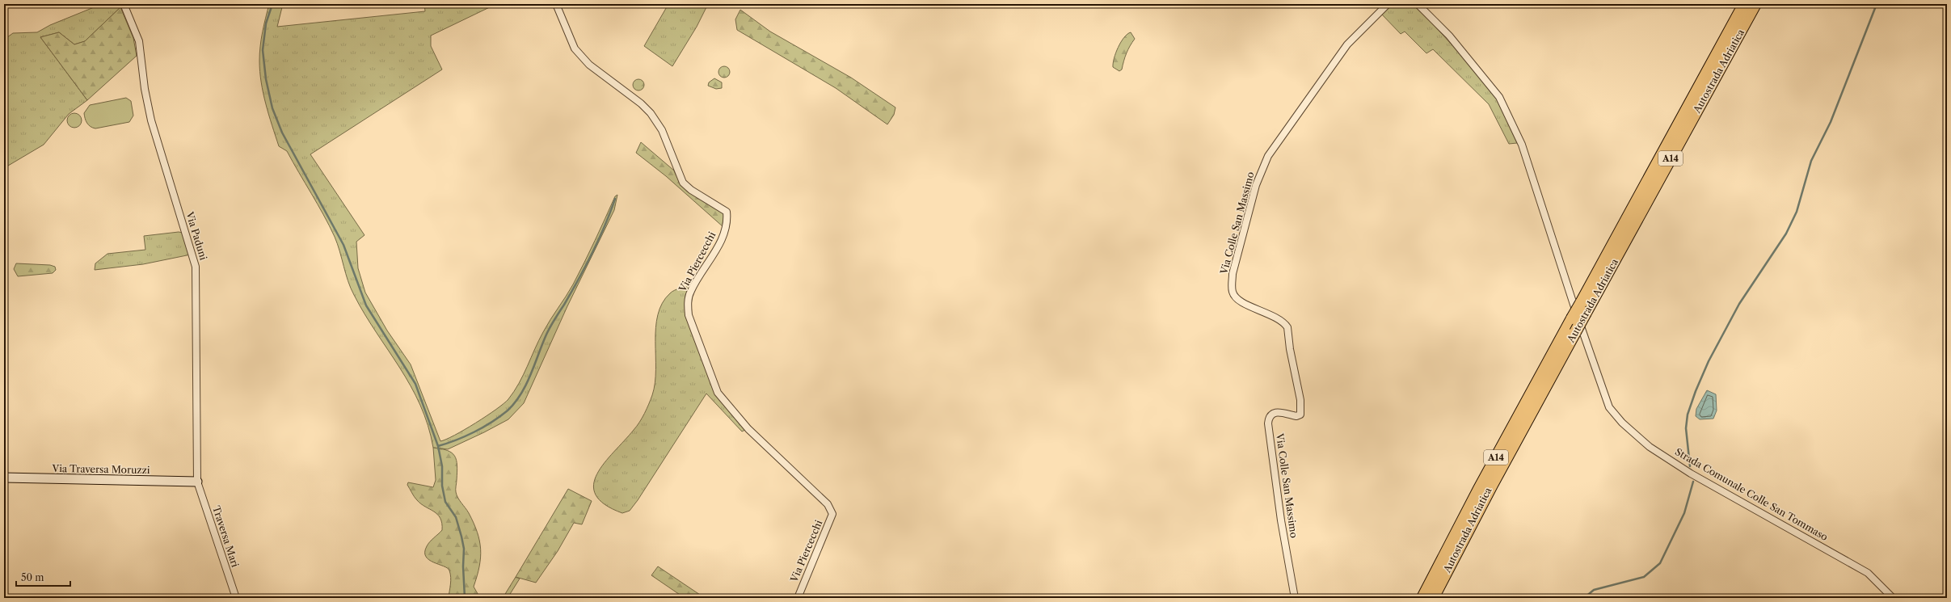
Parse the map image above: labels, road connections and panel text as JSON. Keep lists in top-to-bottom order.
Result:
{
  "streets": {
    "highway": ["Autostrada Adriatica", "A14"],
    "street": [
      "Via Colle San Massimo",
      "Via Paduni",
      "Via Piercecchi",
      "Via Traversa Moruzzi",
      "Strada Comunale Colle San Tommaso",
      "Traversa Mari"
    ]
  },
  "crossings": [
    ["Via Paduni", "Via Traversa Moruzzi"],
    ["Via Paduni", "Traversa Mari"],
    ["Via Traversa Moruzzi", "Traversa Mari"]
  ],
  "scale_bar": "50 m"
}
